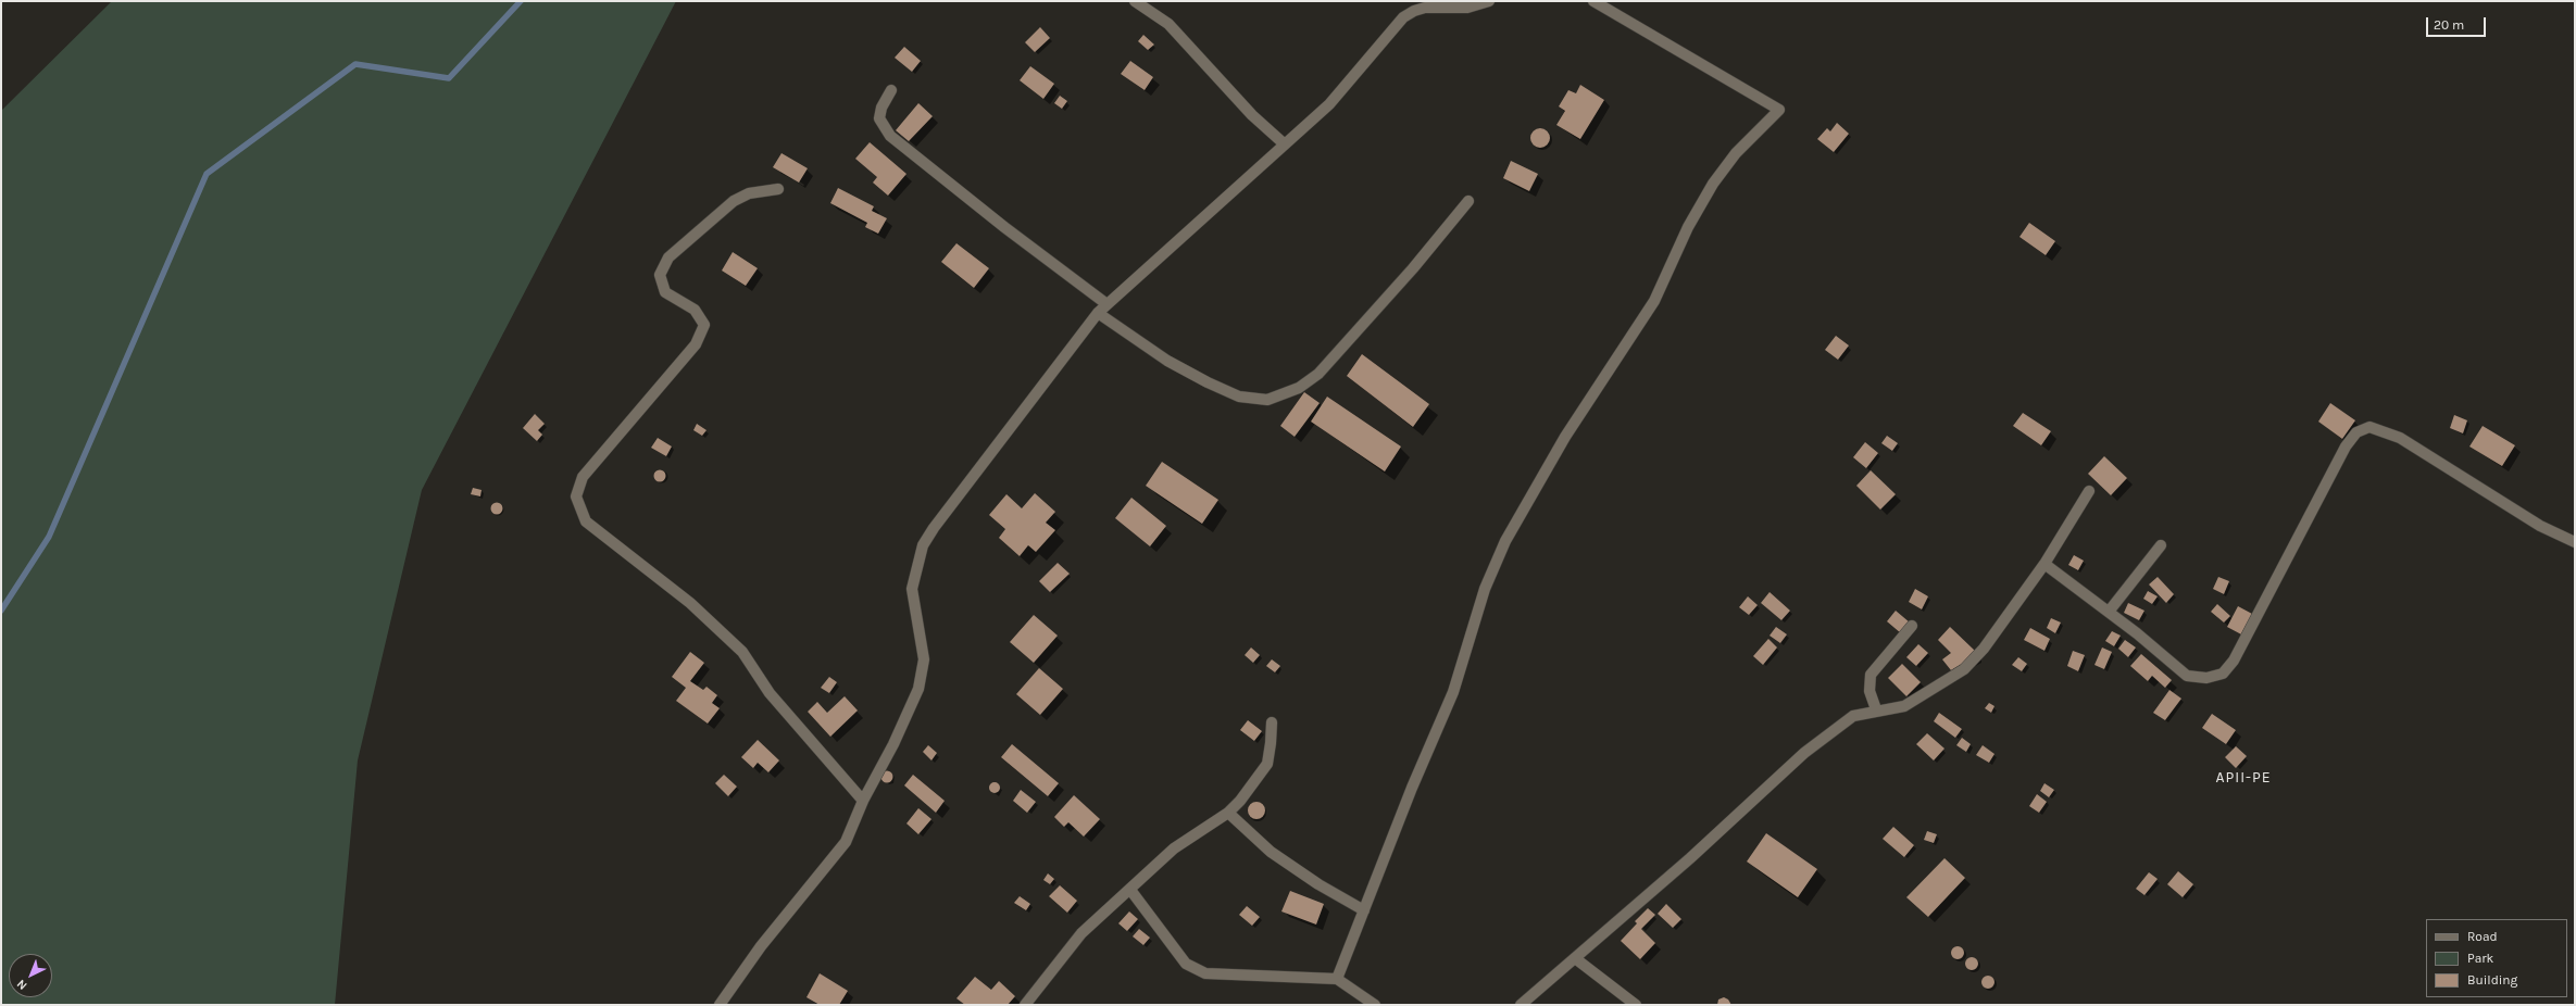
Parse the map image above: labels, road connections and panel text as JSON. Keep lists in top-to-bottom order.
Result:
{
  "districts": ["APII-PE"],
  "legend": ["Road", "Park", "Building"],
  "scale_bar": "20 m",
  "north": "bottom left"
}
